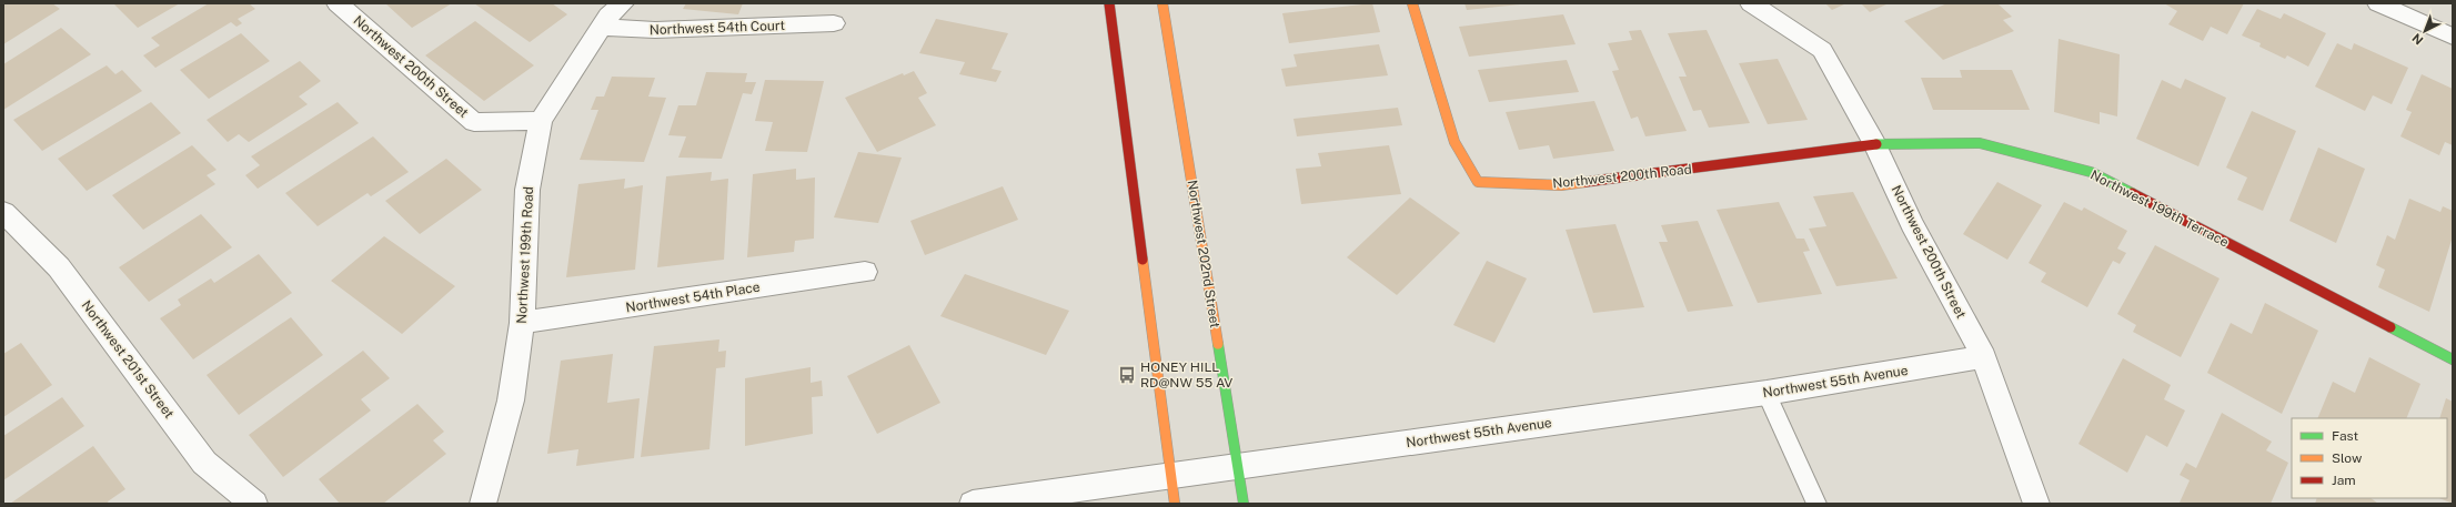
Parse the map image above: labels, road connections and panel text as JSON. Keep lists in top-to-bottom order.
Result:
{
  "streets": {
    "street": [
      "Northwest 54th Court",
      "Northwest 200th Street",
      "Northwest 200th Road",
      "Northwest 199th Terrace",
      "Northwest 202nd Street",
      "Northwest 199th Road",
      "Northwest 54th Place",
      "Northwest 201st Street",
      "Northwest 55th Avenue"
    ]
  },
  "crossings": [
    ["Northwest 54th Court", "Northwest 199th Road"],
    ["Northwest 200th Street", "Northwest 200th Road"],
    ["Northwest 200th Street", "Northwest 199th Terrace"],
    ["Northwest 200th Street", "Northwest 199th Road"],
    ["Northwest 200th Street", "Northwest 55th Avenue"],
    ["Northwest 200th Road", "Northwest 199th Terrace"],
    ["Northwest 202nd Street", "Northwest 55th Avenue"],
    ["Northwest 199th Road", "Northwest 54th Place"]
  ],
  "places": {
    "bus stop": ["HONEY HILL RD@NW 55 AV"]
  },
  "legend": ["Fast", "Slow", "Jam"],
  "north": "bottom left"
}
